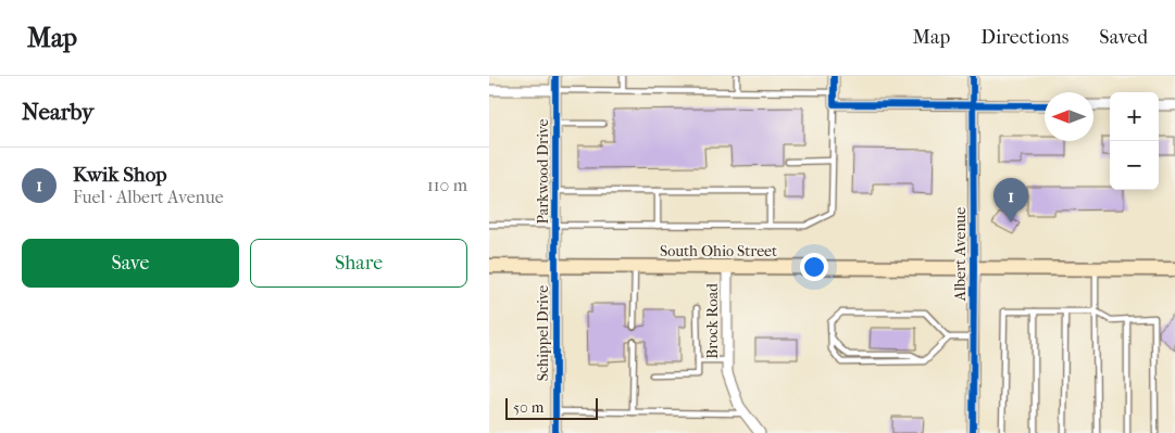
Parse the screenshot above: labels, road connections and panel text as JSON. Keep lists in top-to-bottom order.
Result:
{
  "streets": {
    "main road": ["South Ohio Street"],
    "street": [
      "Parkwood Drive",
      "Albert Avenue",
      "Brock Road",
      "Schippel Drive"
    ]
  },
  "crossings": [
    ["Parkwood Drive", "South Ohio Street"],
    ["Parkwood Drive", "Schippel Drive"],
    ["South Ohio Street", "Albert Avenue"],
    ["South Ohio Street", "Brock Road"],
    ["South Ohio Street", "Schippel Drive"]
  ],
  "scale_bar": "50 m",
  "north": "left",
  "page": {
    "header": "Map",
    "nav": ["Map", "Directions", "Saved"],
    "heading": "Nearby",
    "map_buttons": ["+", "−"],
    "list": [
      {
        "mark": "1",
        "name": "Kwik Shop",
        "note": "Fuel · Albert Avenue",
        "value": "110 m"
      }
    ],
    "pins": "1",
    "buttons": ["Save", "Share"],
    "scale": "50 m"
  }
}
